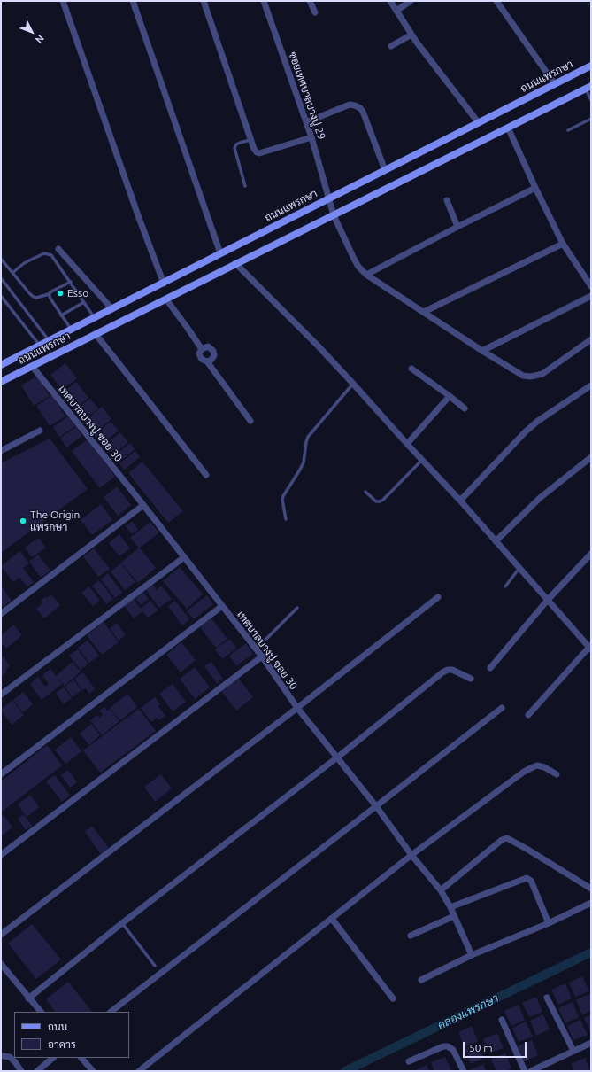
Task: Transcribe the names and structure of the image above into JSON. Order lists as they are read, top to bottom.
{
  "streets": {
    "main road": ["ถนนแพรกษา"],
    "street": ["ซอยเทศบาลบางปู 29", "เทศบาลบางปู ซอย 30"]
  },
  "crossings": [
    ["ถนนแพรกษา", "ซอยเทศบาลบางปู 29"],
    ["ถนนแพรกษา", "เทศบาลบางปู ซอย 30"]
  ],
  "water": ["คลองแพรกษา"],
  "places": ["Esso", "The Origin แพรกษา"],
  "legend": ["ถนน", "อาคาร"],
  "scale_bar": "50 m",
  "north": "bottom right"
}
